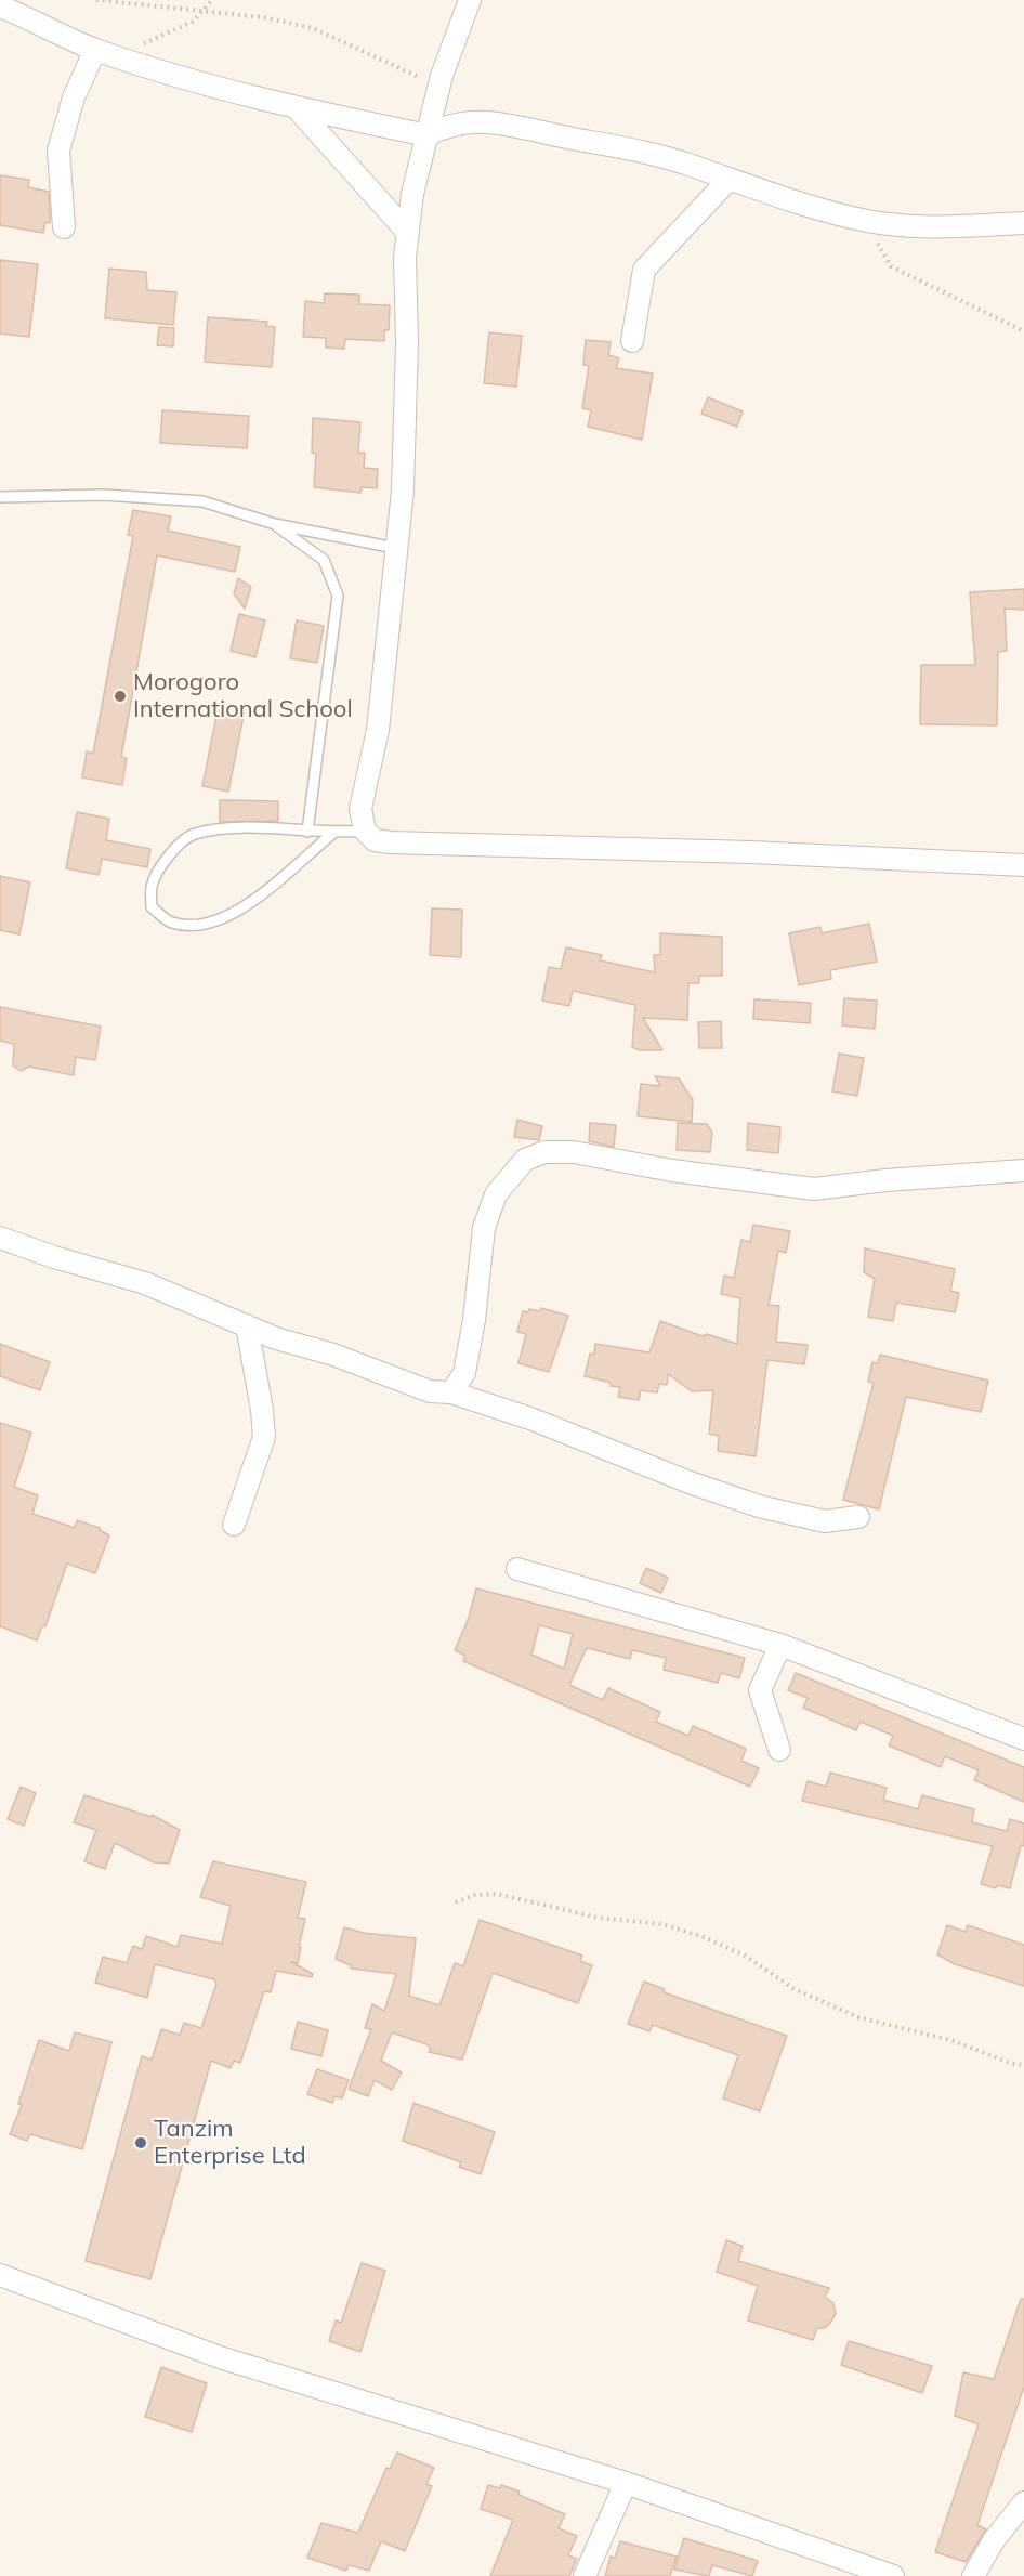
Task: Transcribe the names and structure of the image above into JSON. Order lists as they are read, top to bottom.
{
  "places": ["Morogoro International School", "Tanzim Enterprise Ltd"]
}
